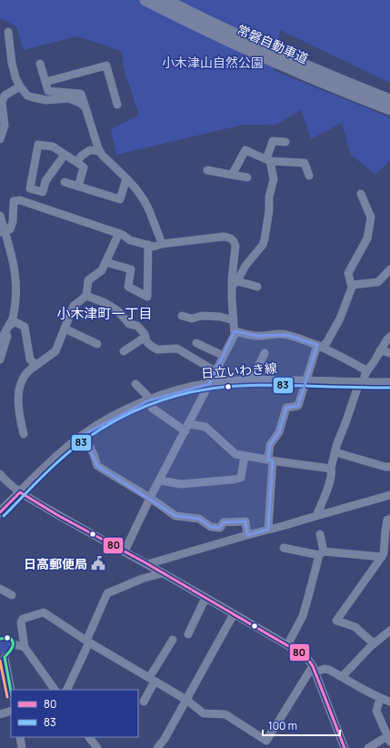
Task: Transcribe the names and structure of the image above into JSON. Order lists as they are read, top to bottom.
{
  "streets": {
    "highway": ["常磐自動車道"],
    "main road": ["日立いわき線"]
  },
  "districts": ["小木津町一丁目"],
  "parks": ["小木津山自然公園"],
  "places": {
    "public building": ["日高郵便局"]
  },
  "lines": ["transit line 83", "transit line 80"],
  "legend": ["80", "83"],
  "scale_bar": "100 m"
}
